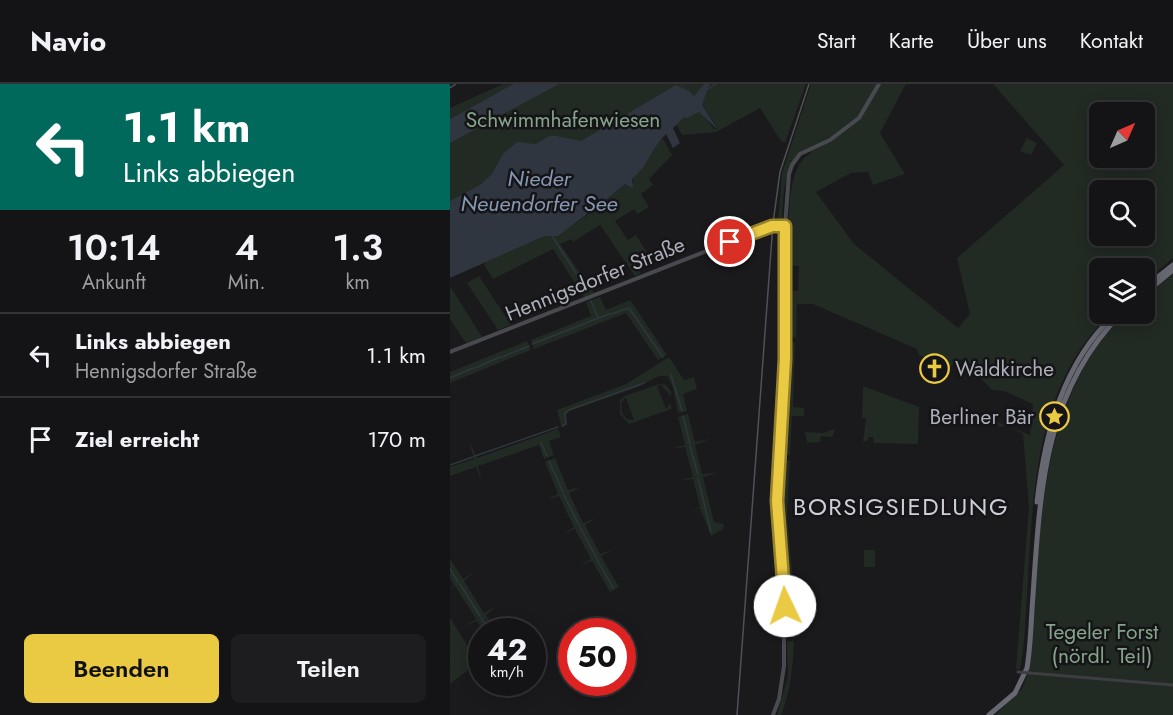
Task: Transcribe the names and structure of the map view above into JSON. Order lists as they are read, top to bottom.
{
  "streets": {
    "main road": ["Hennigsdorfer Straße"]
  },
  "districts": ["BORSIGSIEDLUNG"],
  "water": ["Nieder Neuendorfer See"],
  "parks": ["Schwimmhafenwiesen", "Tegeler Forst (nördl. Teil)"],
  "places": {
    "church": ["Waldkirche"],
    "place": ["Berliner Bär"]
  },
  "north": "top right",
  "page": {
    "header": "Navio",
    "nav": [
      "Start",
      "Karte",
      "Über uns",
      "Kontakt"
    ],
    "turn": ["1.1 km", "Links abbiegen"],
    "eta": [
      "10:14",
      "Ankunft",
      "4",
      "Min.",
      "1.3",
      "km"
    ],
    "list": [
      {
        "name": "Links abbiegen",
        "note": "Hennigsdorfer Straße",
        "value": "1.1 km"
      },
      {
        "name": "Ziel erreicht",
        "value": "170 m"
      }
    ],
    "speed": "42 km/h",
    "limit": "50",
    "buttons": ["Beenden", "Teilen"]
  }
}
